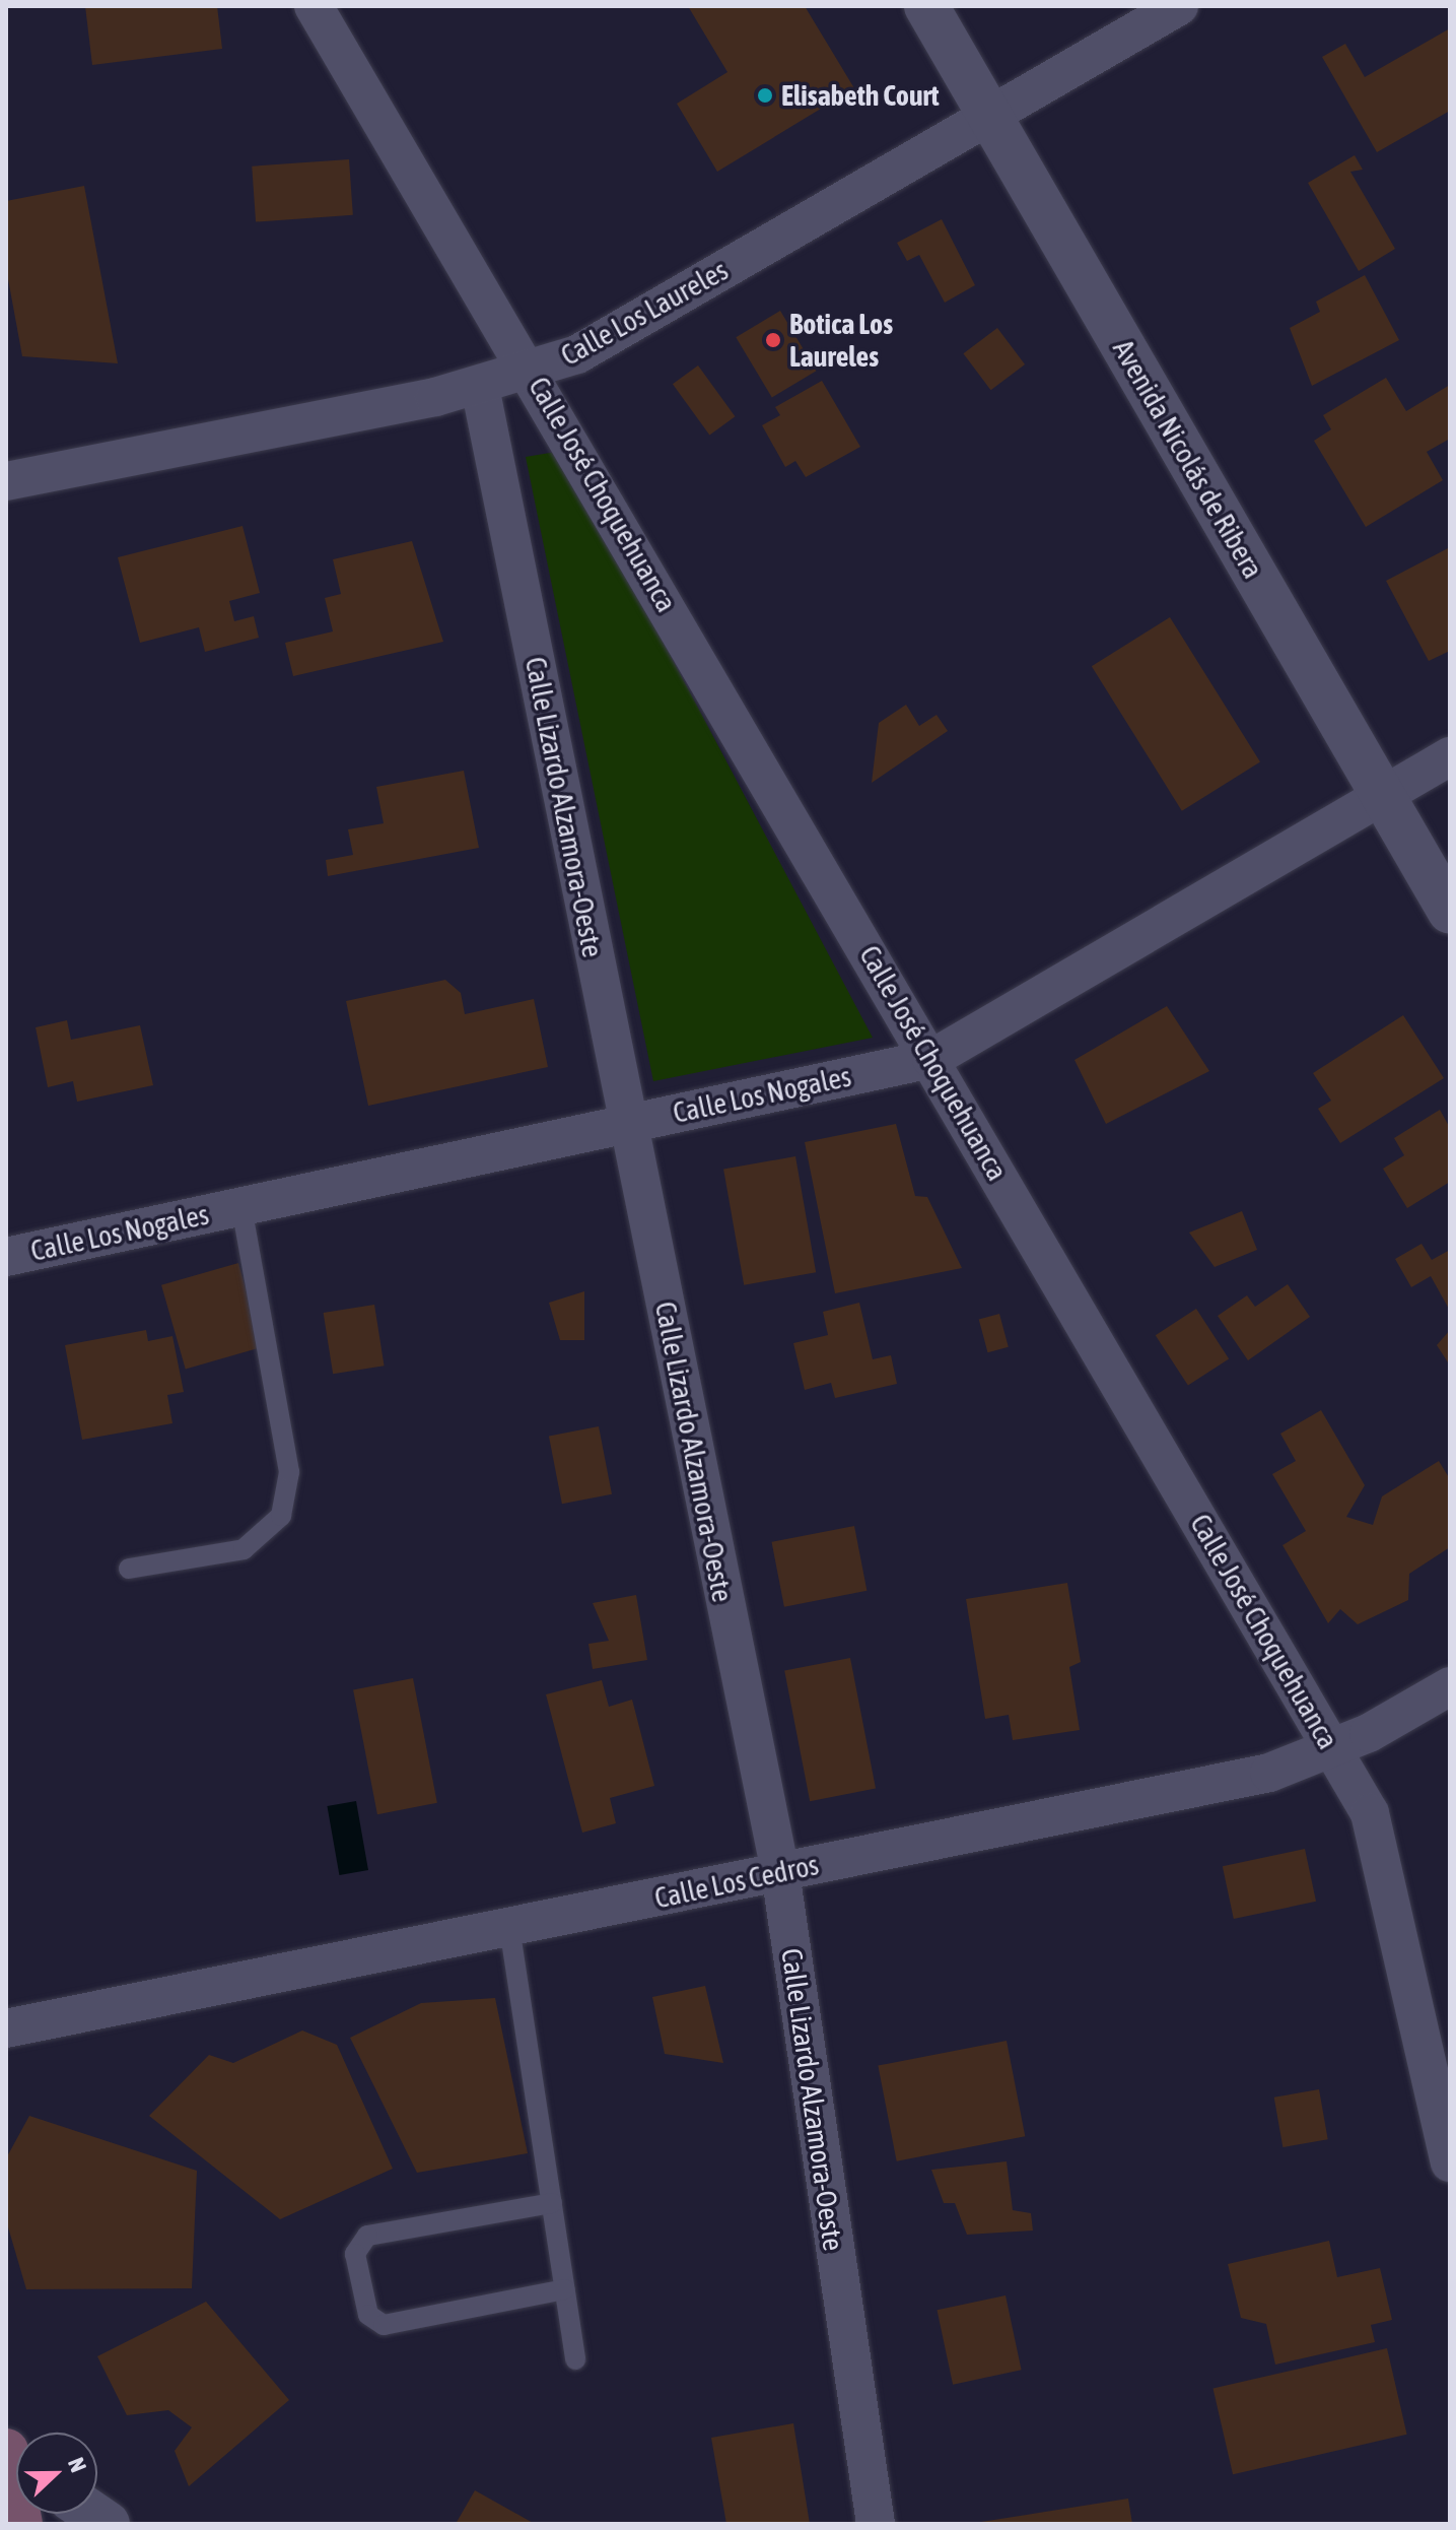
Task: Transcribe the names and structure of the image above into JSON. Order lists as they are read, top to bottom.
{
  "streets": {
    "street": [
      "Calle Los Laureles",
      "Avenida Nicolás de Ribera",
      "Calle José Choquehuanca",
      "Calle Lizardo Alzamora-Oeste",
      "Calle Los Nogales",
      "Calle Los Cedros"
    ]
  },
  "crossings": [
    ["Calle Los Laureles", "Avenida Nicolás de Ribera"],
    ["Calle Los Laureles", "Calle José Choquehuanca"],
    ["Calle Los Laureles", "Calle Lizardo Alzamora-Oeste"],
    ["Avenida Nicolás de Ribera", "Calle Los Nogales"],
    ["Calle José Choquehuanca", "Calle Los Nogales"],
    ["Calle José Choquehuanca", "Calle Los Cedros"],
    ["Calle Lizardo Alzamora-Oeste", "Calle Los Nogales"],
    ["Calle Lizardo Alzamora-Oeste", "Calle Los Cedros"]
  ],
  "places": ["Elisabeth Court", "Botica Los Laureles"],
  "north": "right"
}
